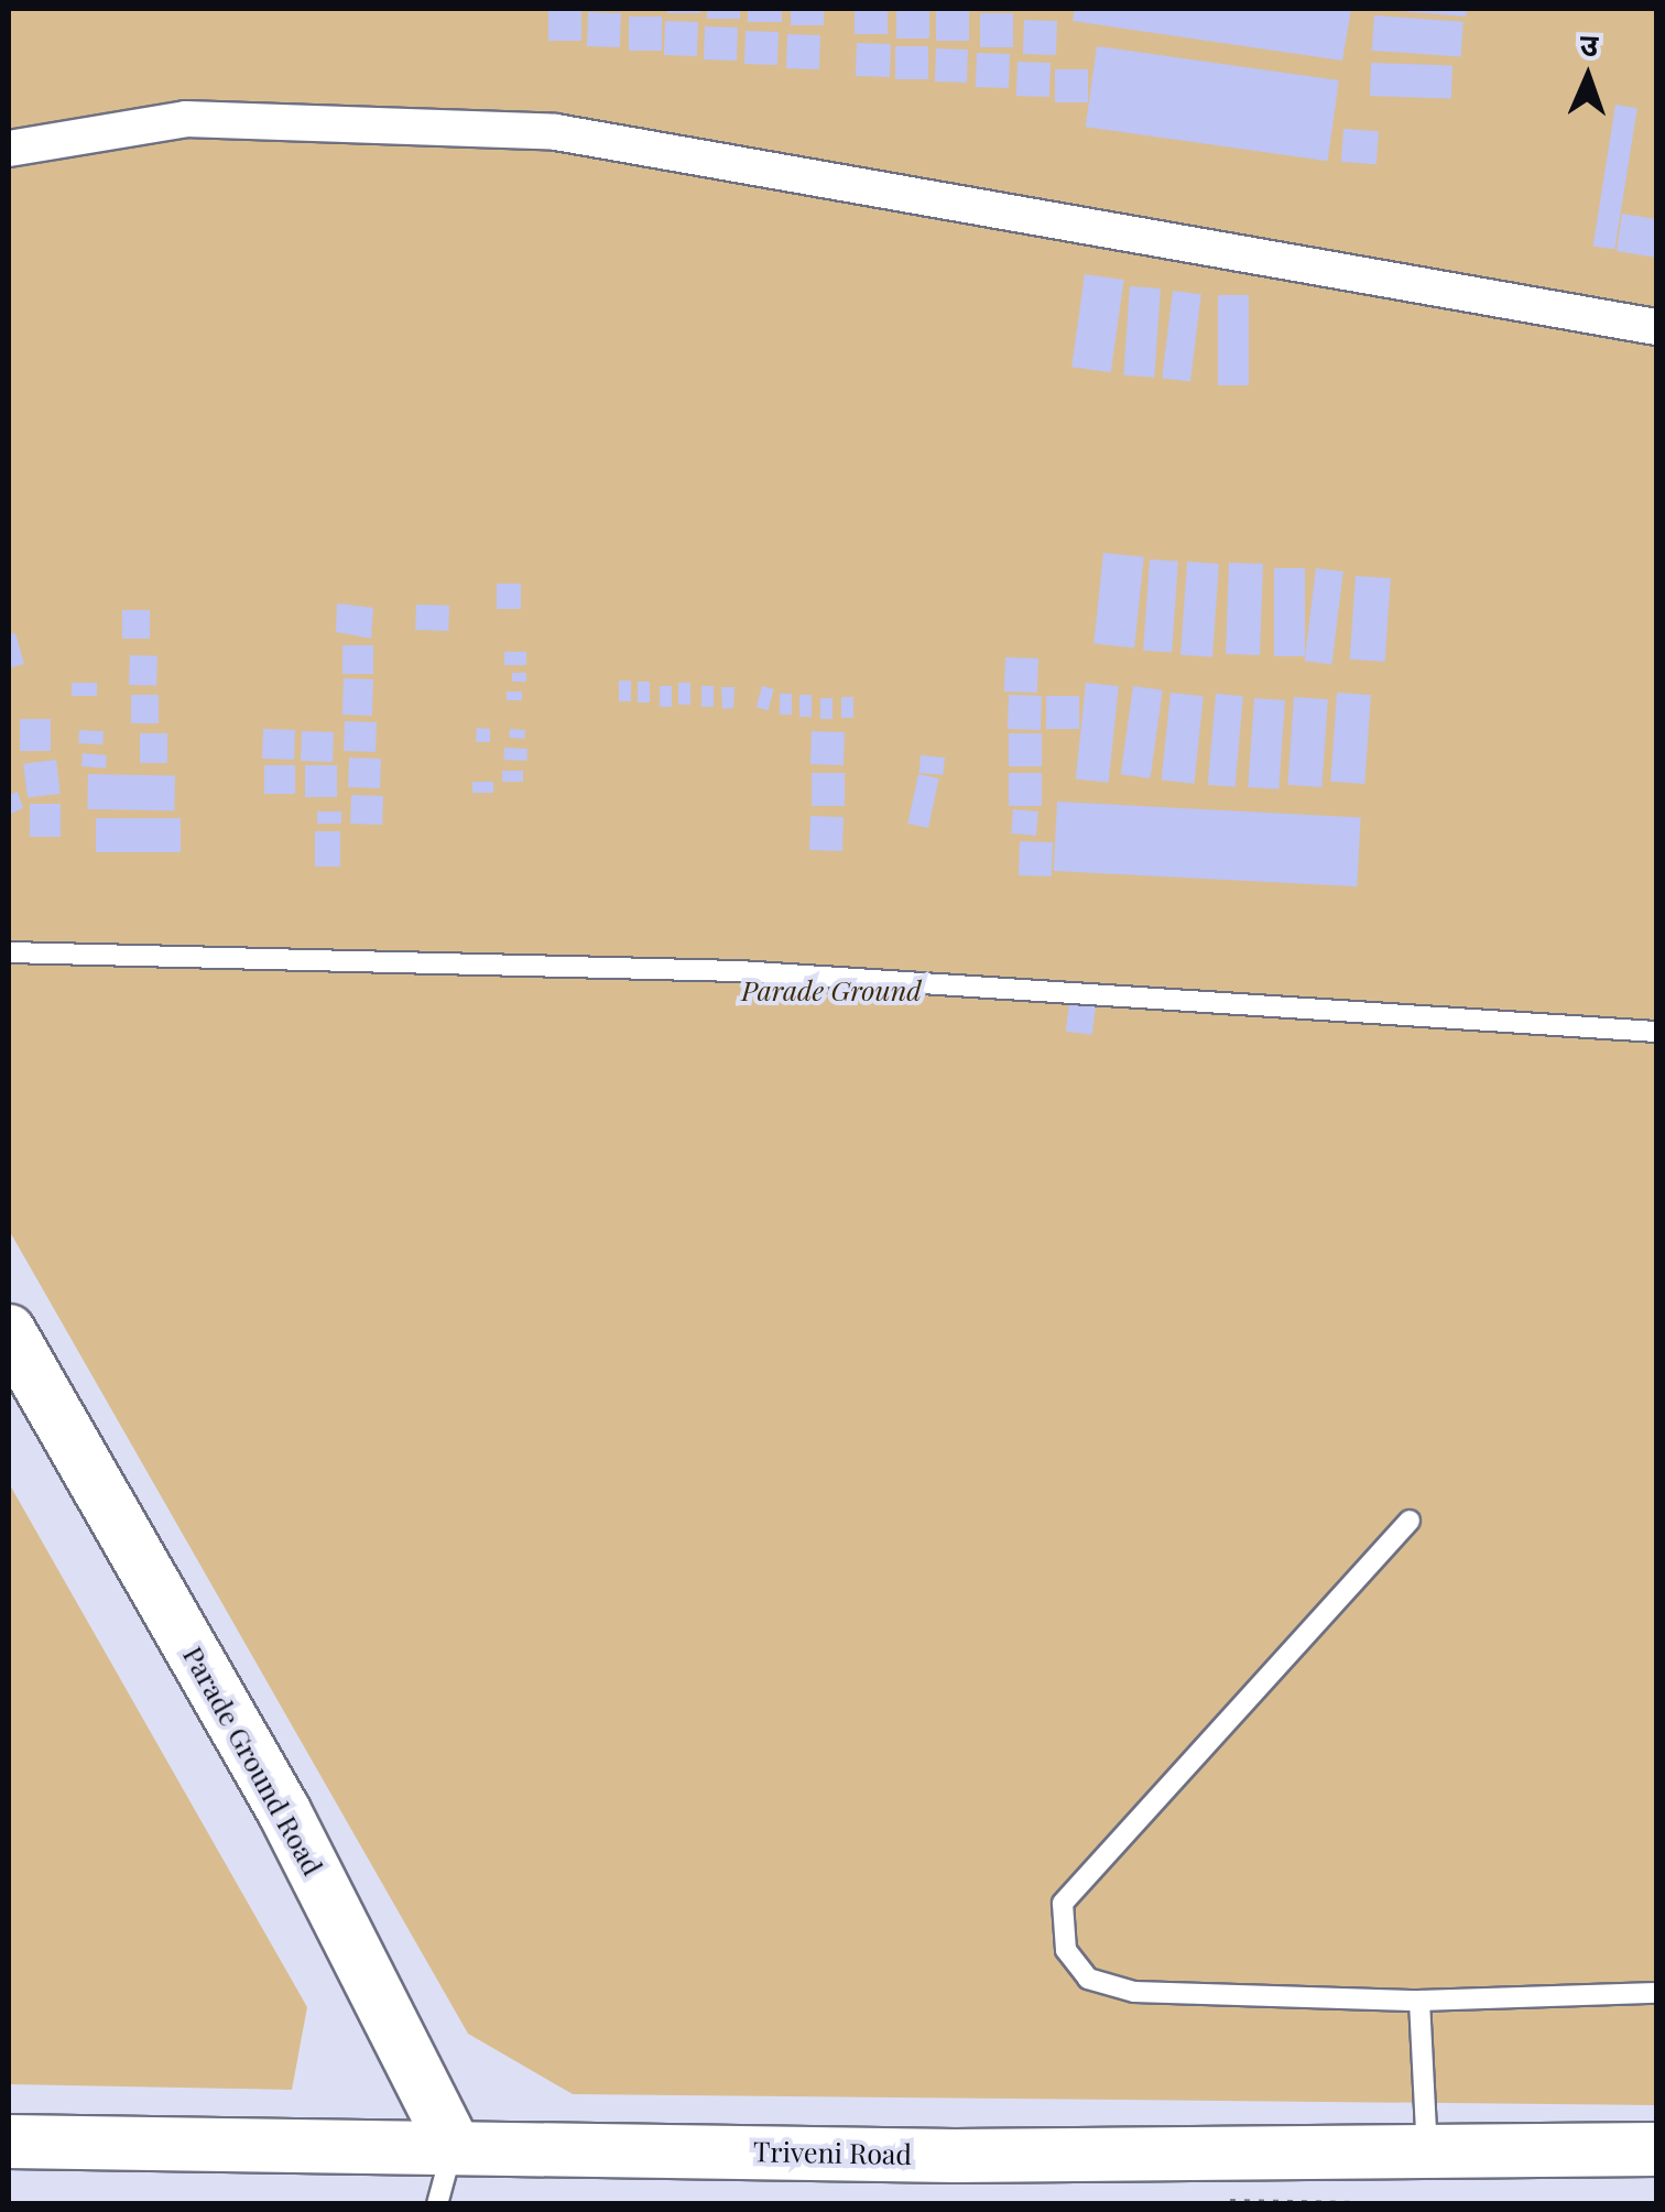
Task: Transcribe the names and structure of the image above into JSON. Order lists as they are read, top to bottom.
{
  "streets": {
    "main road": ["Parade Ground Road", "Triveni Road"]
  },
  "crossings": [
    ["Parade Ground Road", "Triveni Road"]
  ],
  "parks": ["Parade Ground"],
  "north": "top"
}
